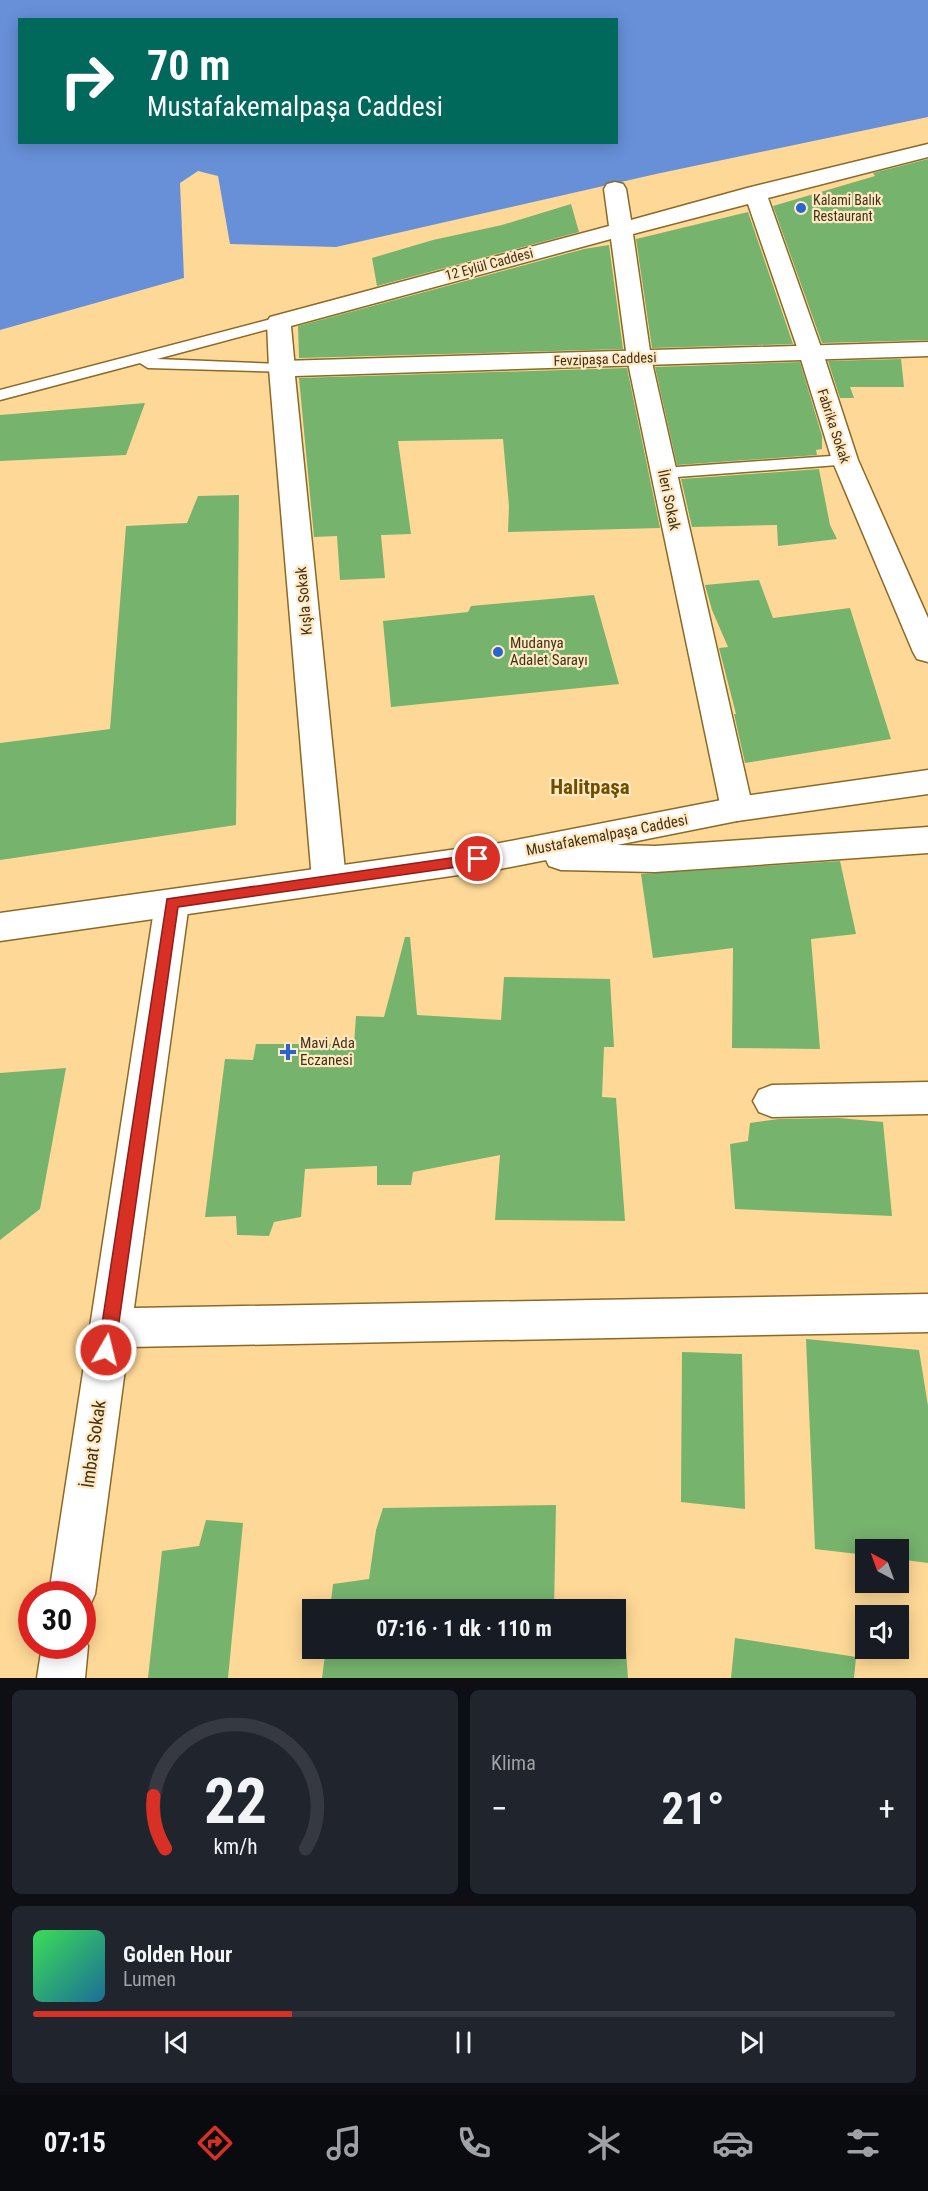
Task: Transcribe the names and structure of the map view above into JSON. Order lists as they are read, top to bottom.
{
  "streets": {
    "street": [
      "12 Eylül Caddesi",
      "Fevzipaşa Caddesi",
      "Fabrika Sokak",
      "İleri Sokak",
      "Kışla Sokak",
      "Mustafakemalpaşa Caddesi",
      "İmbat Sokak"
    ]
  },
  "crossings": [
    ["12 Eylül Caddesi", "Fabrika Sokak"],
    ["12 Eylül Caddesi", "İleri Sokak"],
    ["12 Eylül Caddesi", "Kışla Sokak"],
    ["Fevzipaşa Caddesi", "Fabrika Sokak"],
    ["Fevzipaşa Caddesi", "İleri Sokak"],
    ["Fevzipaşa Caddesi", "Kışla Sokak"],
    ["İleri Sokak", "Mustafakemalpaşa Caddesi"],
    ["Kışla Sokak", "Mustafakemalpaşa Caddesi"],
    ["Mustafakemalpaşa Caddesi", "İmbat Sokak"]
  ],
  "districts": ["Halitpaşa"],
  "places": {
    "other": ["Kalami Balık Restaurant", "Mudanya Adalet Sarayı"],
    "health": ["Mavi Ada Eczanesi"]
  },
  "north": "top left",
  "page": {
    "turn": ["70 m", "Mustafakemalpaşa Caddesi"],
    "limit": "30",
    "trip": "07:16 · 1 dk · 110 m",
    "tile": "Klima",
    "heat": ["−", "21°", "+"],
    "song": ["Golden Hour", "Lumen"],
    "tabs": "07:15",
    "gauge": ["22", "km/h"]
  }
}
